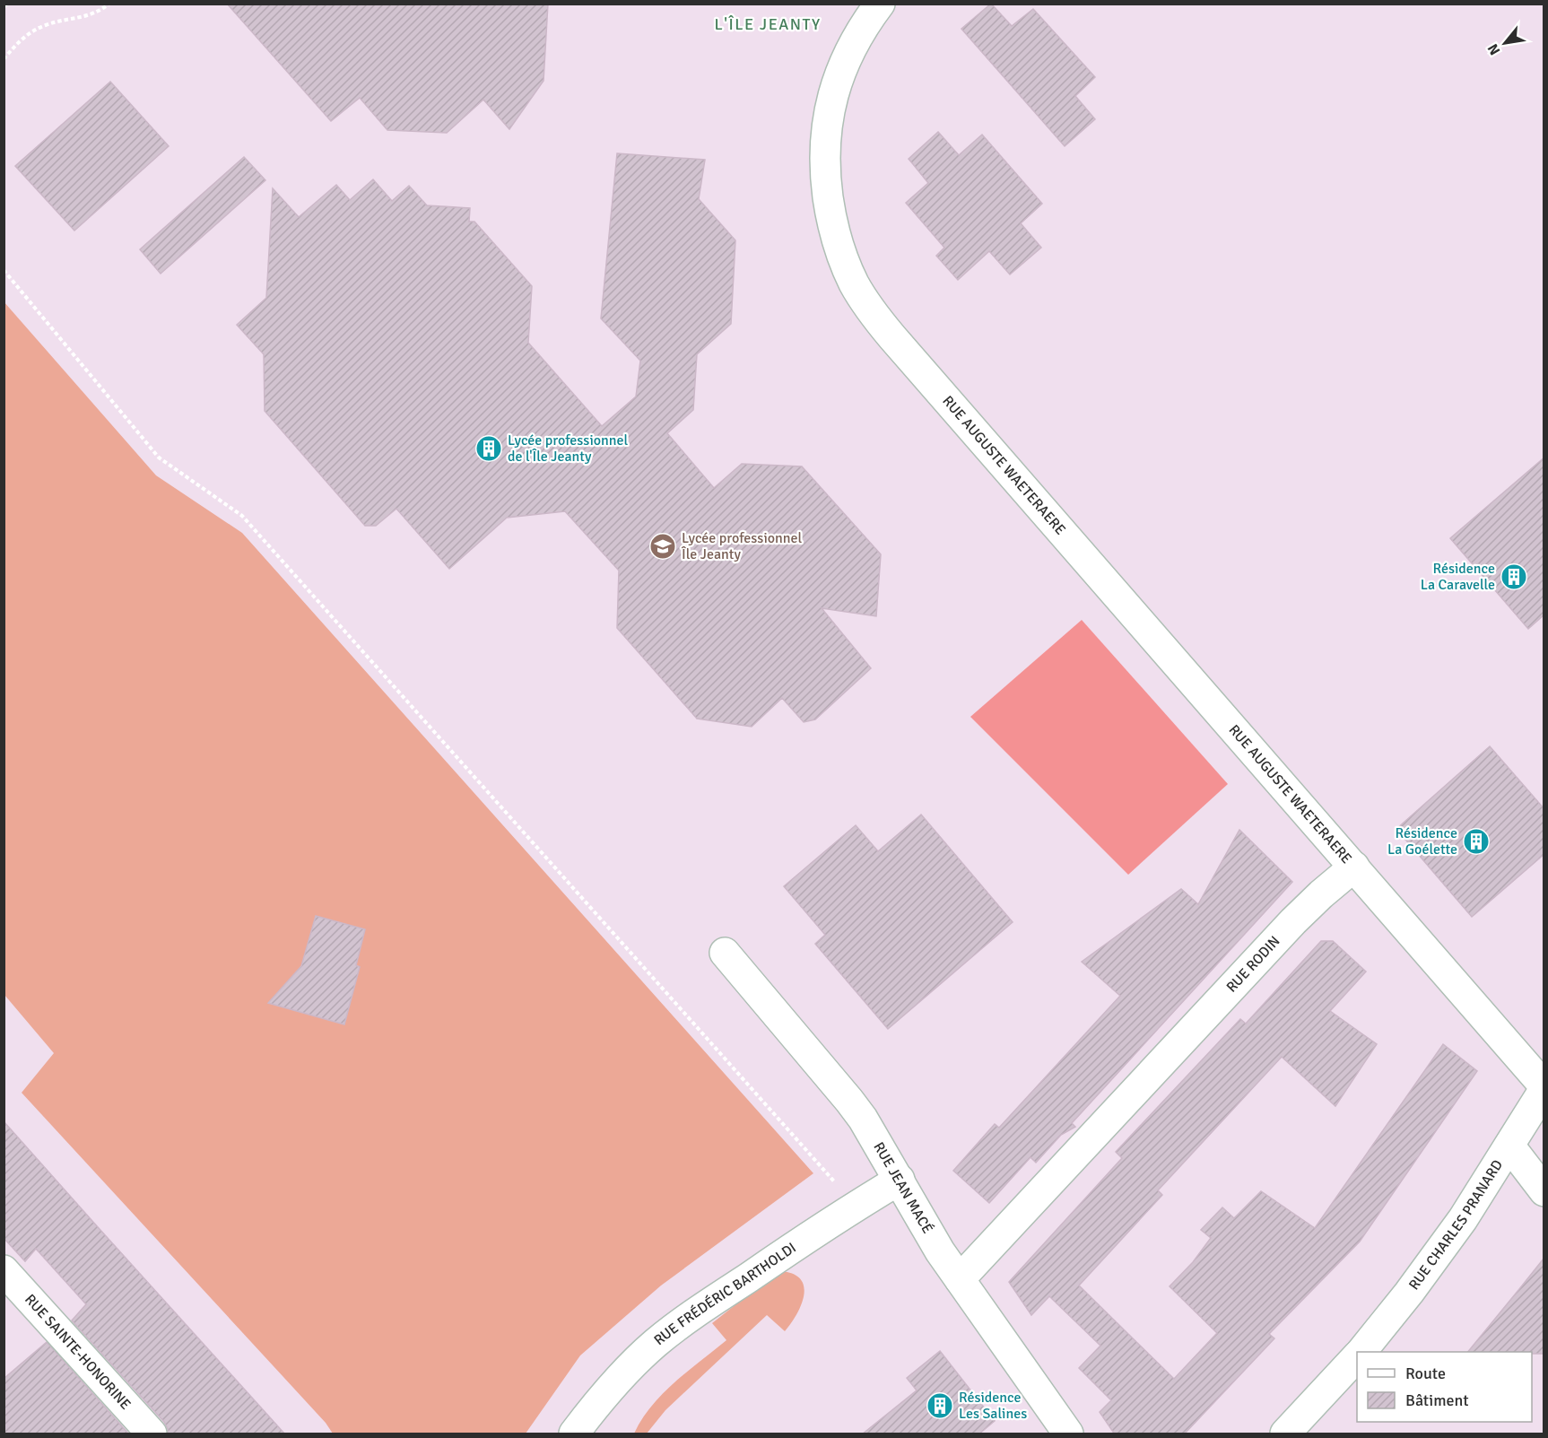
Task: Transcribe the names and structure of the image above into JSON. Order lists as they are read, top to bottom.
{
  "streets": {
    "street": [
      "RUE AUGUSTE WAETERAERE",
      "RUE RODIN",
      "RUE JEAN MACÉ",
      "RUE CHARLES PRANARD",
      "RUE FRÉDÉRIC BARTHOLDI",
      "RUE SAINTE-HONORINE"
    ]
  },
  "crossings": [
    ["RUE AUGUSTE WAETERAERE", "RUE RODIN"],
    ["RUE RODIN", "RUE JEAN MACÉ"],
    ["RUE JEAN MACÉ", "RUE FRÉDÉRIC BARTHOLDI"]
  ],
  "districts": ["L'ÎLE JEANTY"],
  "places": {
    "building": [
      "Lycée professionnel de l'Île Jeanty",
      "Résidence La Caravelle",
      "Résidence La Goélette",
      "Résidence Les Salines"
    ],
    "school or university": ["Lycée professionnel Île Jeanty"]
  },
  "legend": ["Route", "Bâtiment"],
  "north": "bottom left"
}
